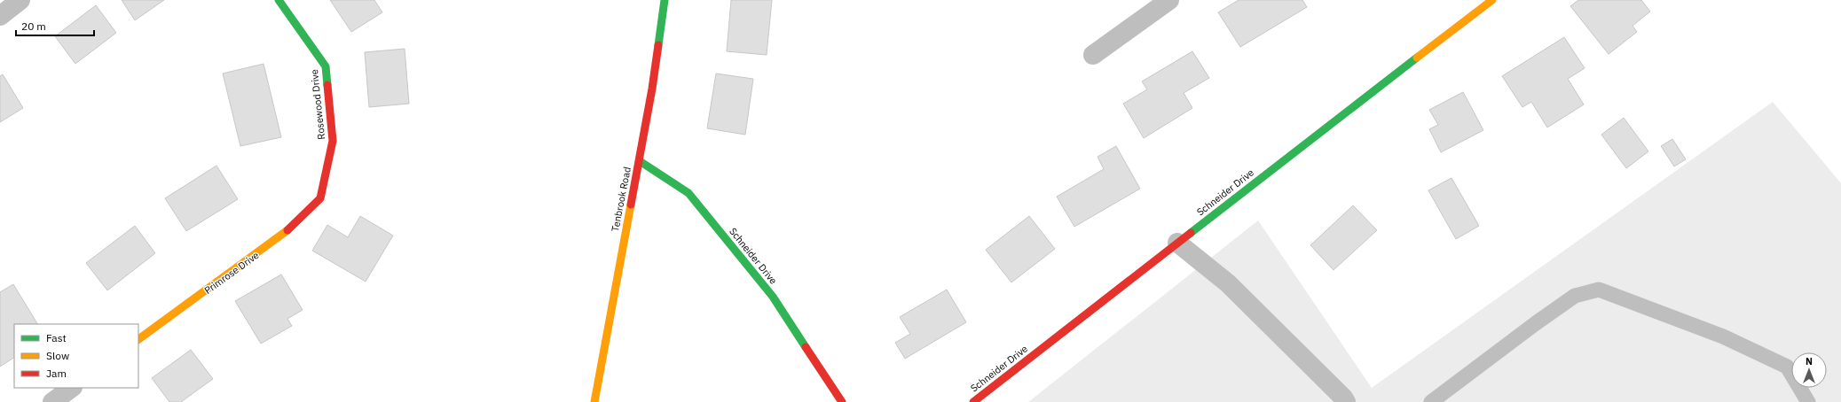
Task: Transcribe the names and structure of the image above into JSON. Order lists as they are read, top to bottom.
{
  "streets": {
    "street": [
      "Rosewood Drive",
      "Schneider Drive",
      "Tenbrook Road",
      "Primrose Drive"
    ]
  },
  "crossings": [
    ["Rosewood Drive", "Primrose Drive"],
    ["Schneider Drive", "Tenbrook Road"]
  ],
  "legend": ["Fast", "Slow", "Jam"],
  "scale_bar": "20 m",
  "north": "top"
}
